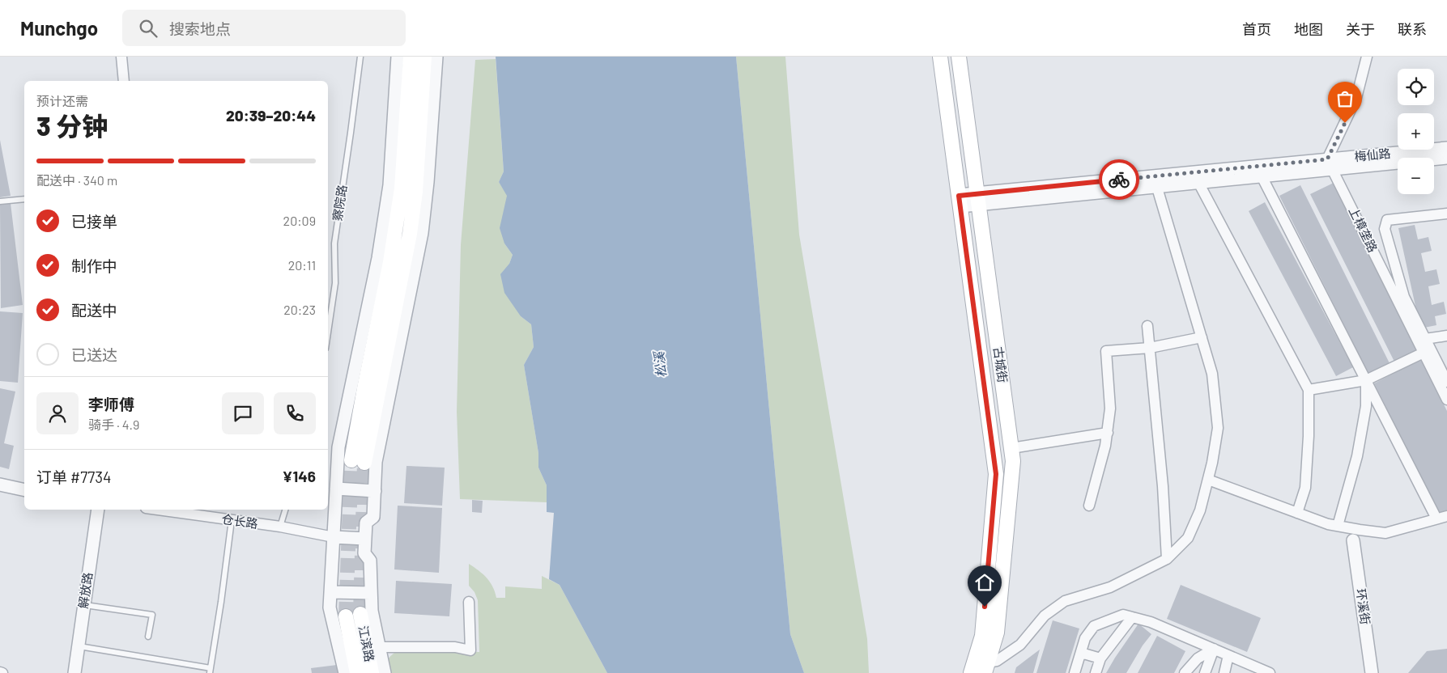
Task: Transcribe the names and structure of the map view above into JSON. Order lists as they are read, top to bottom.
{
  "streets": {
    "main road": ["古城街", "江滨路"],
    "street": [
      "梅仙路",
      "上樟垄路",
      "仓长路",
      "解放路",
      "环溪街"
    ],
    "lane": ["察院路"]
  },
  "crossings": [
    ["梅仙路", "上樟垄路"],
    ["梅仙路", "古城街"]
  ],
  "water": ["松溪"],
  "page": {
    "header": "Munchgo",
    "search": "搜索地点",
    "nav": [
      "首页",
      "地图",
      "关于",
      "联系"
    ],
    "map_buttons": ["+", "−"],
    "heading": ["3 分钟", "预计还需", "20:39–20:44"],
    "panel": [
      "李师傅",
      "骑手 · 4.9",
      "订单 #7734",
      "¥146"
    ],
    "bar": "配送中 · 340 m",
    "list": [
      ["已接单", "20:09"],
      ["制作中", "20:11"],
      ["配送中", "20:23"],
      "已送达"
    ]
  }
}
